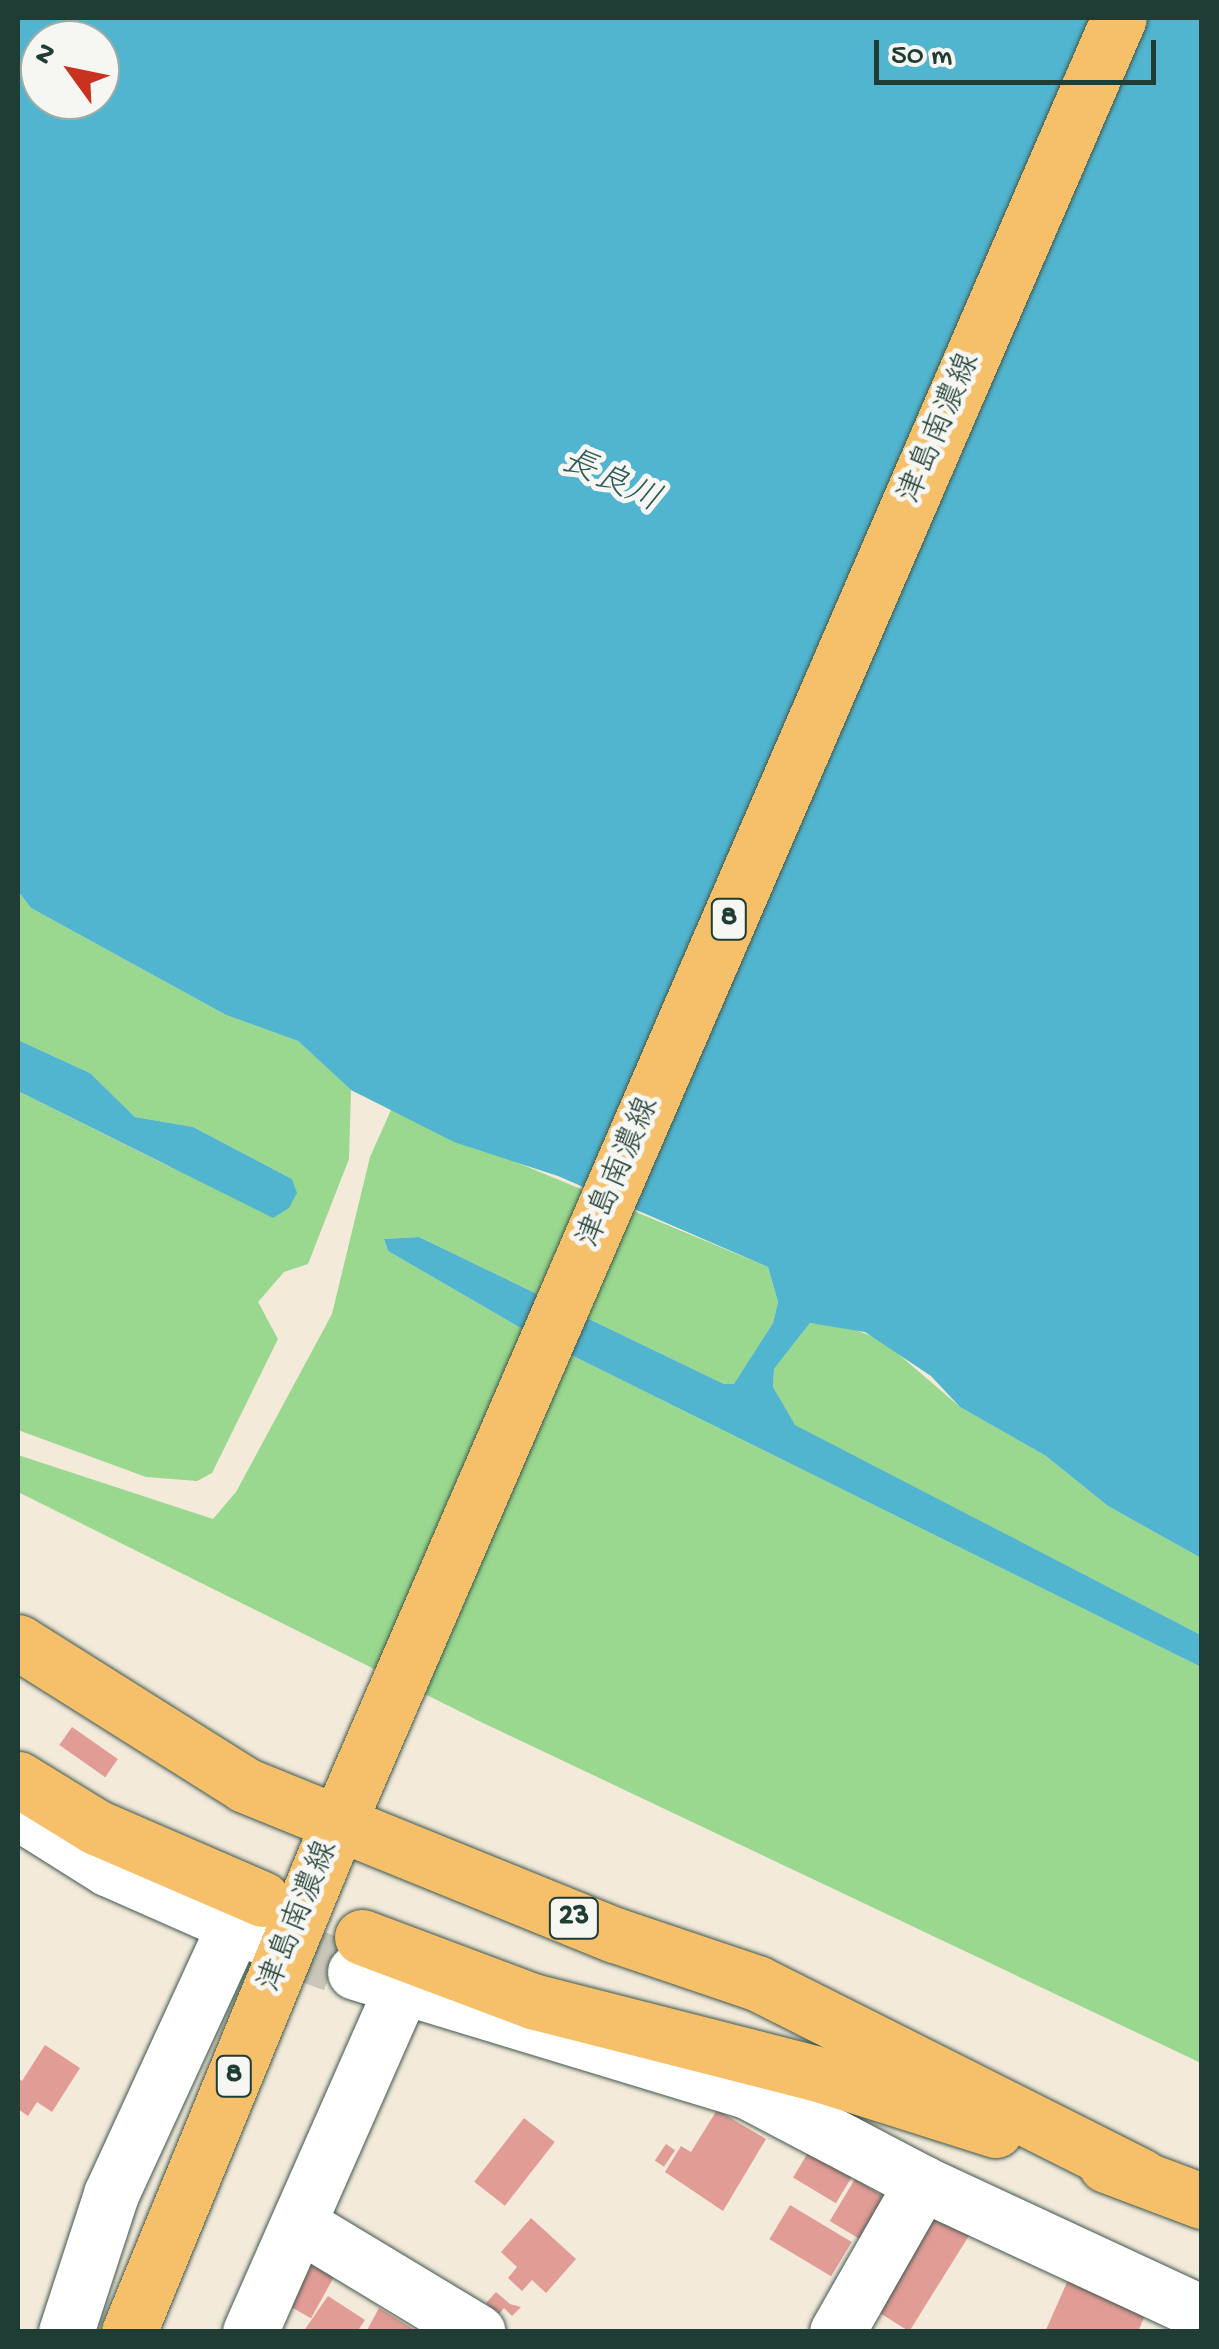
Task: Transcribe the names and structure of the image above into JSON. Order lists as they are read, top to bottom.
{
  "streets": {
    "main road": ["津島南濃線", "8", "23"]
  },
  "crossings": [
    ["津島南濃線", "23"]
  ],
  "water": ["長良川"],
  "scale_bar": "50 m",
  "north": "top left"
}
